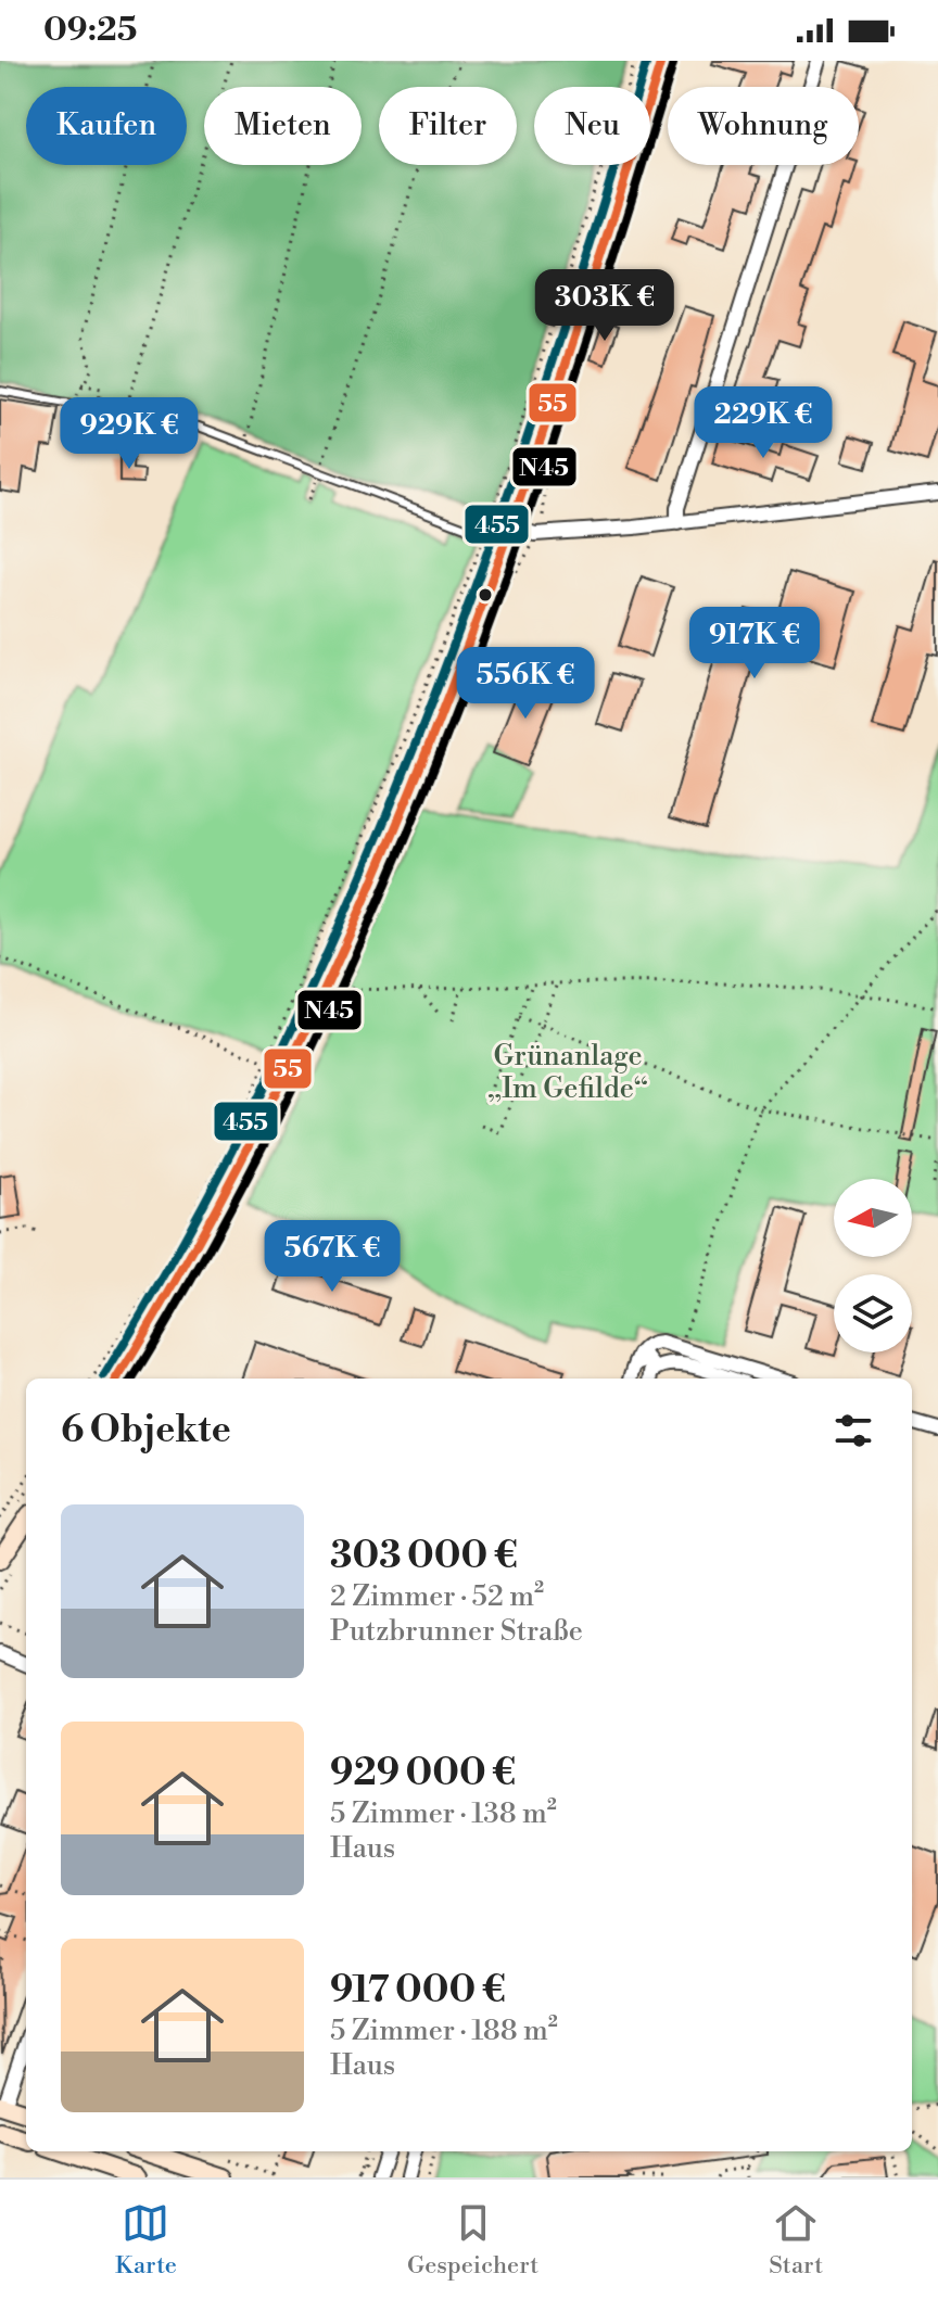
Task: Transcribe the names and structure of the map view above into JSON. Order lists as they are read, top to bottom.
{
  "parks": ["Grünanlage „Im Gefilde“"],
  "lines": ["transit line 55", "transit line 455", "transit line N45"],
  "north": "left",
  "page": {
    "status": "09:25",
    "chip": [
      "Kaufen",
      "Mieten",
      "Filter",
      "Neu",
      "Wohnung"
    ],
    "price": [
      "303K €",
      "229K €",
      "929K €",
      "917K €",
      "556K €",
      "567K €"
    ],
    "heading": "6 Objekte",
    "list": [
      {
        "name": "303 000 €",
        "note": "2 Zimmer · 52 m² · Putzbrunner Straße"
      },
      {
        "name": "929 000 €",
        "note": "5 Zimmer · 138 m² · Haus"
      },
      {
        "name": "917 000 €",
        "note": "5 Zimmer · 188 m² · Haus"
      }
    ],
    "tabs": ["Karte", "Gespeichert", "Start"]
  }
}
